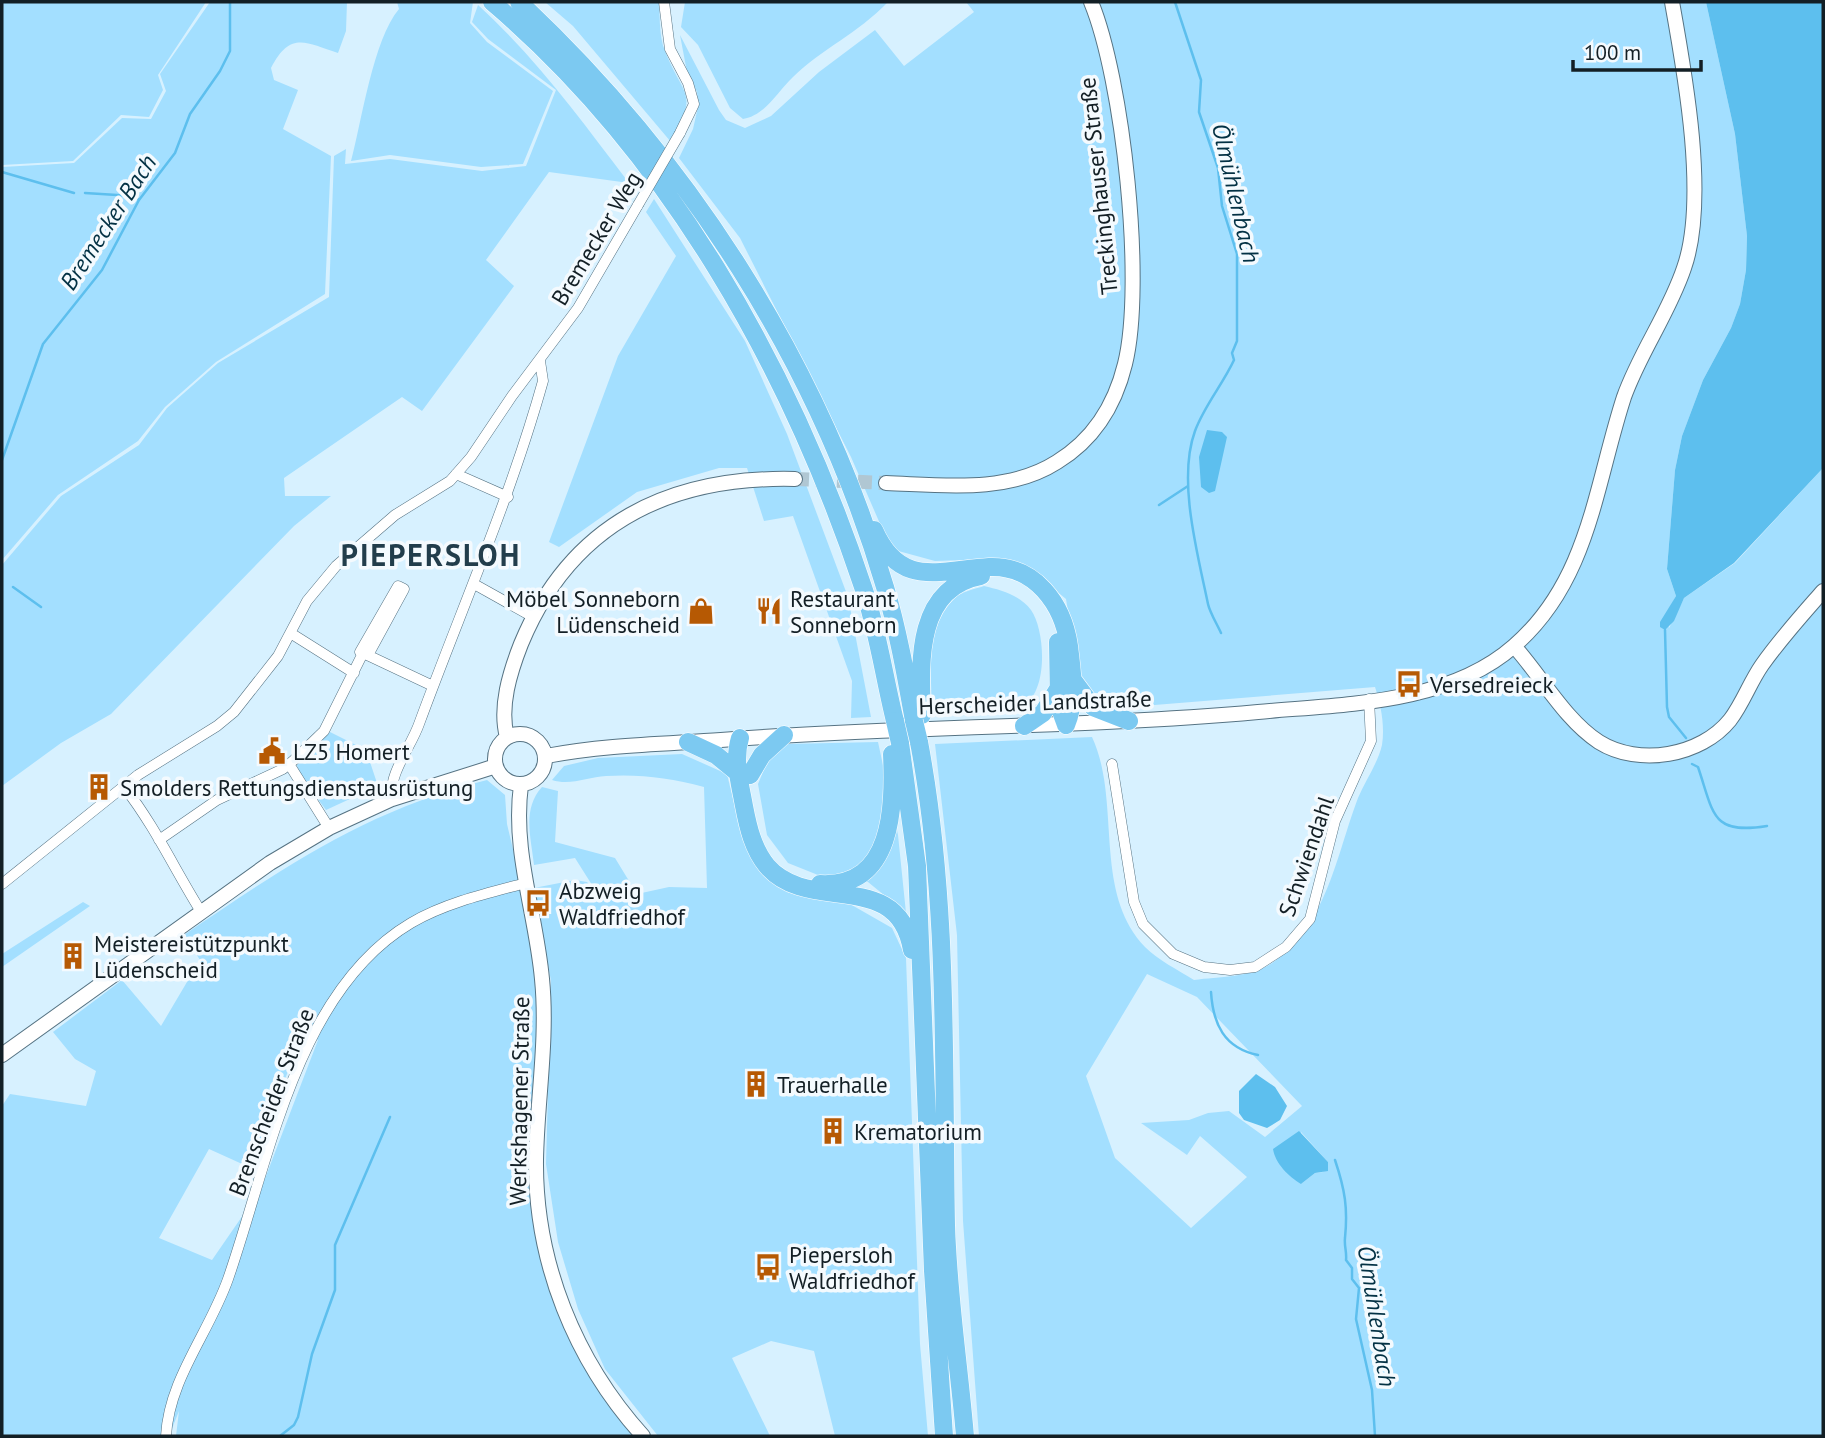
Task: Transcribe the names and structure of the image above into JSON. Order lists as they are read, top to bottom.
{
  "streets": {
    "main road": ["Treckinghauser Straße", "Herscheider Landstraße", "Werkshagener Straße"],
    "street": ["Bremecker Weg", "Schwiendahl", "Brenscheider Straße"]
  },
  "crossings": [
    ["Herscheider Landstraße", "Schwiendahl"],
    ["Herscheider Landstraße", "Werkshagener Straße"],
    ["Werkshagener Straße", "Brenscheider Straße"]
  ],
  "districts": ["PIEPERSLOH"],
  "water": ["Ölmühlenbach", "Bremecker Bach"],
  "places": {
    "shop": ["Möbel Sonneborn Lüdenscheid"],
    "restaurant": ["Restaurant Sonneborn"],
    "bus stop": ["Versedreieck", "Abzweig Waldfriedhof", "Piepersloh Waldfriedhof"],
    "public building": ["LZ5 Homert"],
    "building": [
      "Smolders Rettungsdienstausrüstung",
      "Meistereistützpunkt Lüdenscheid",
      "Trauerhalle",
      "Krematorium"
    ]
  },
  "scale_bar": "100 m"
}
